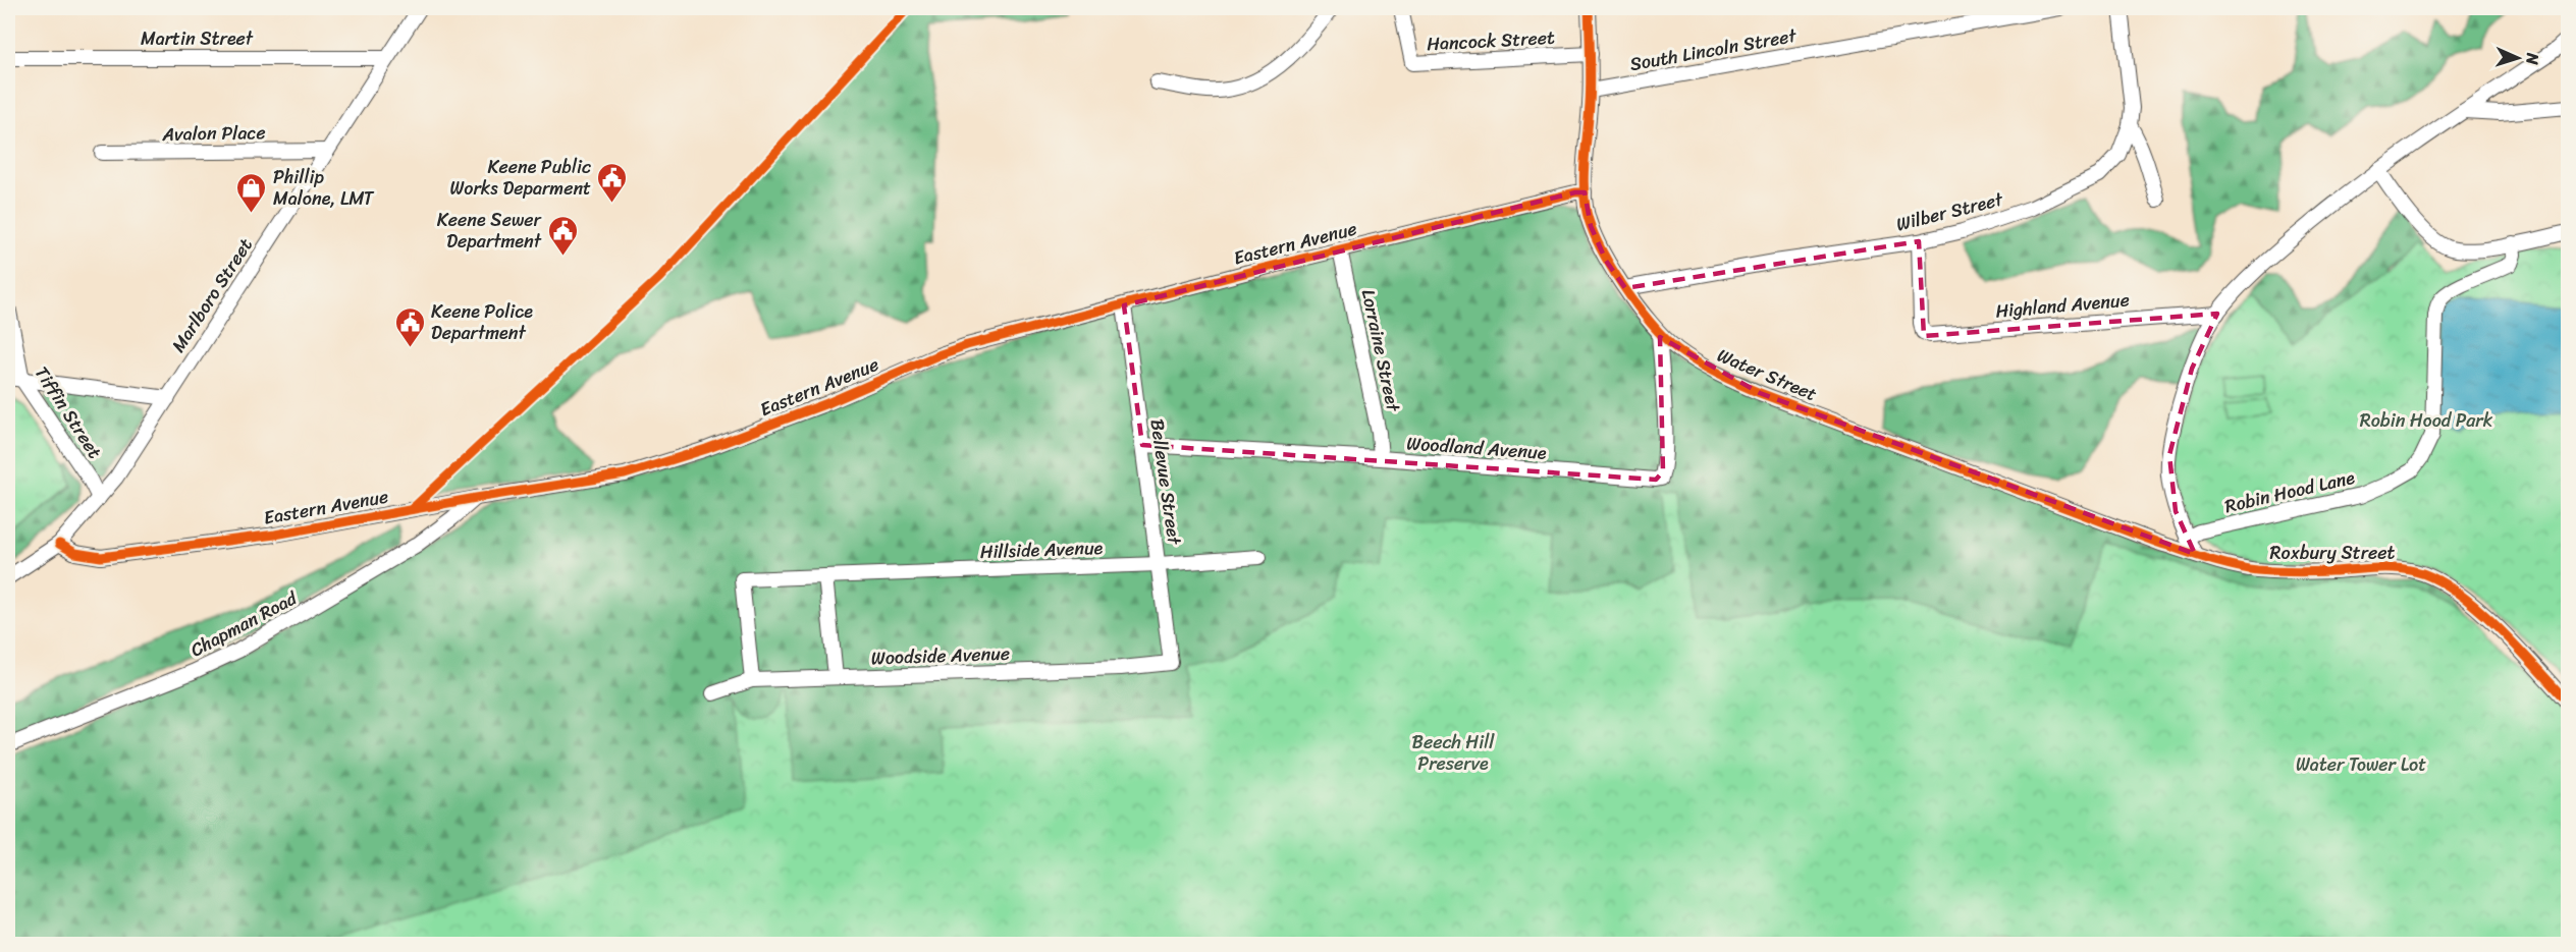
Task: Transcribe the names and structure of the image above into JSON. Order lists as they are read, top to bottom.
{
  "streets": {
    "street": [
      "Martin Street",
      "Hancock Street",
      "South Lincoln Street",
      "Avalon Place",
      "Wilber Street",
      "Eastern Avenue",
      "Marlboro Street",
      "Highland Avenue",
      "Lorraine Street",
      "Water Street",
      "Tiffin Street",
      "Woodland Avenue",
      "Bellevue Street",
      "Robin Hood Lane",
      "Hillside Avenue",
      "Roxbury Street",
      "Chapman Road",
      "Woodside Avenue"
    ]
  },
  "crossings": [
    ["Martin Street", "Marlboro Street"],
    ["Hancock Street", "Water Street"],
    ["South Lincoln Street", "Water Street"],
    ["Avalon Place", "Marlboro Street"],
    ["Wilber Street", "Highland Avenue"],
    ["Wilber Street", "Water Street"],
    ["Eastern Avenue", "Marlboro Street"],
    ["Eastern Avenue", "Lorraine Street"],
    ["Eastern Avenue", "Water Street"],
    ["Eastern Avenue", "Bellevue Street"],
    ["Eastern Avenue", "Chapman Road"],
    ["Marlboro Street", "Tiffin Street"],
    ["Lorraine Street", "Woodland Avenue"],
    ["Water Street", "Woodland Avenue"],
    ["Water Street", "Roxbury Street"],
    ["Woodland Avenue", "Bellevue Street"],
    ["Bellevue Street", "Hillside Avenue"],
    ["Bellevue Street", "Woodside Avenue"],
    ["Hillside Avenue", "Woodside Avenue"]
  ],
  "parks": ["Robin Hood Park", "Beech Hill Preserve", "Water Tower Lot"],
  "places": {
    "public building": ["Keene Public Works Deparment", "Keene Sewer Department", "Keene Police Department"],
    "shop": ["Phillip Malone, LMT"]
  },
  "north": "right"
}
